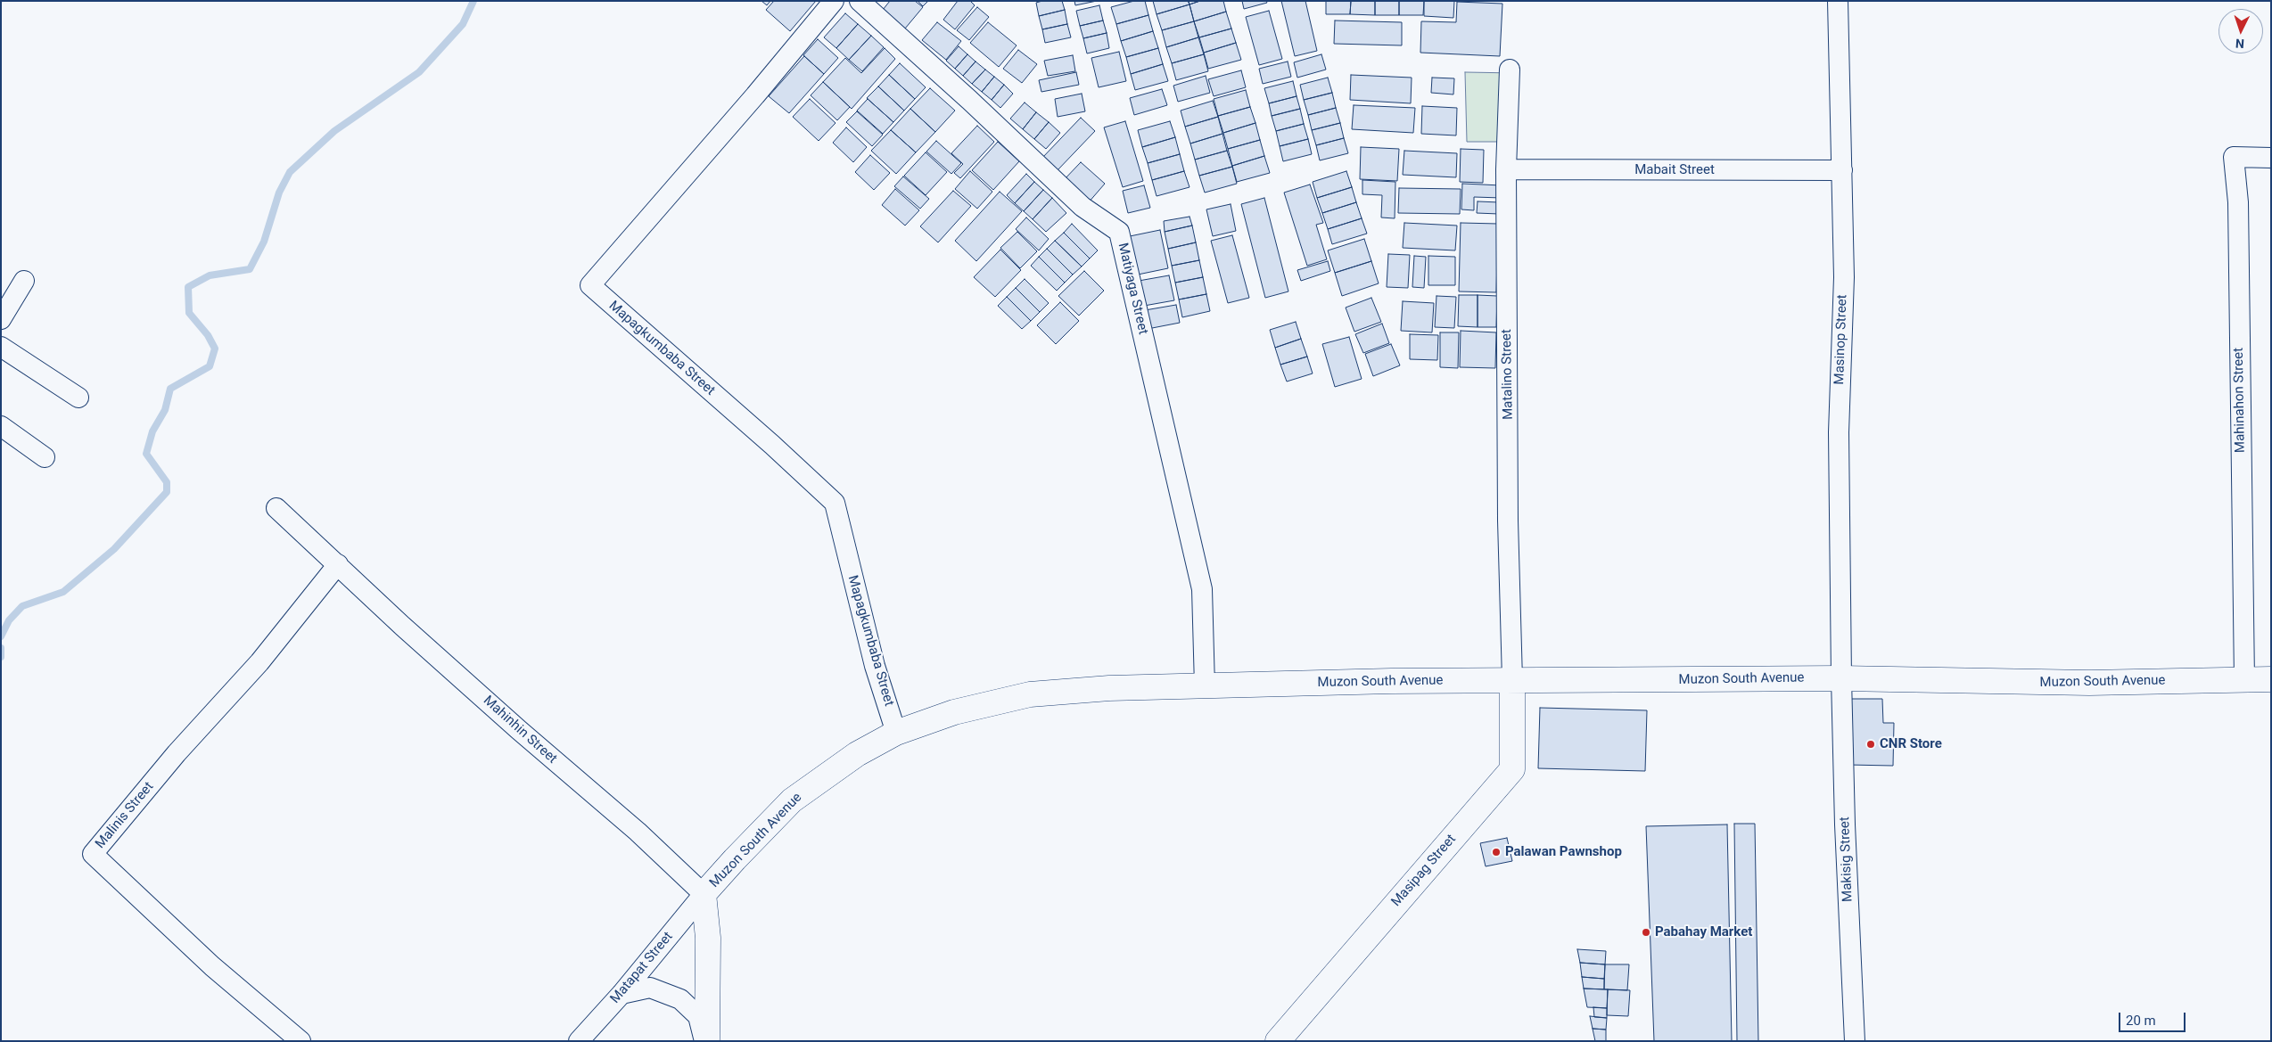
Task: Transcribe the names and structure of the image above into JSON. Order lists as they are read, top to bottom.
{
  "streets": {
    "street": [
      "Mabait Street",
      "Matiyaga Street",
      "Masinop Street",
      "Mapagkumbaba Street",
      "Matalino Street",
      "Mahinahon Street",
      "Muzon South Avenue",
      "Mahinhin Street",
      "Malinis Street",
      "Makisig Street",
      "Masipag Street",
      "Matapat Street"
    ]
  },
  "crossings": [
    ["Mabait Street", "Masinop Street"],
    ["Mabait Street", "Matalino Street"],
    ["Matiyaga Street", "Muzon South Avenue"],
    ["Masinop Street", "Muzon South Avenue"],
    ["Masinop Street", "Makisig Street"],
    ["Mapagkumbaba Street", "Muzon South Avenue"],
    ["Matalino Street", "Muzon South Avenue"],
    ["Matalino Street", "Masipag Street"],
    ["Mahinahon Street", "Muzon South Avenue"],
    ["Muzon South Avenue", "Mahinhin Street"],
    ["Muzon South Avenue", "Makisig Street"],
    ["Muzon South Avenue", "Masipag Street"],
    ["Muzon South Avenue", "Matapat Street"],
    ["Mahinhin Street", "Malinis Street"],
    ["Mahinhin Street", "Matapat Street"]
  ],
  "places": ["CNR Store", "Palawan Pawnshop", "Pabahay Market"],
  "scale_bar": "20 m",
  "north": "bottom"
}
